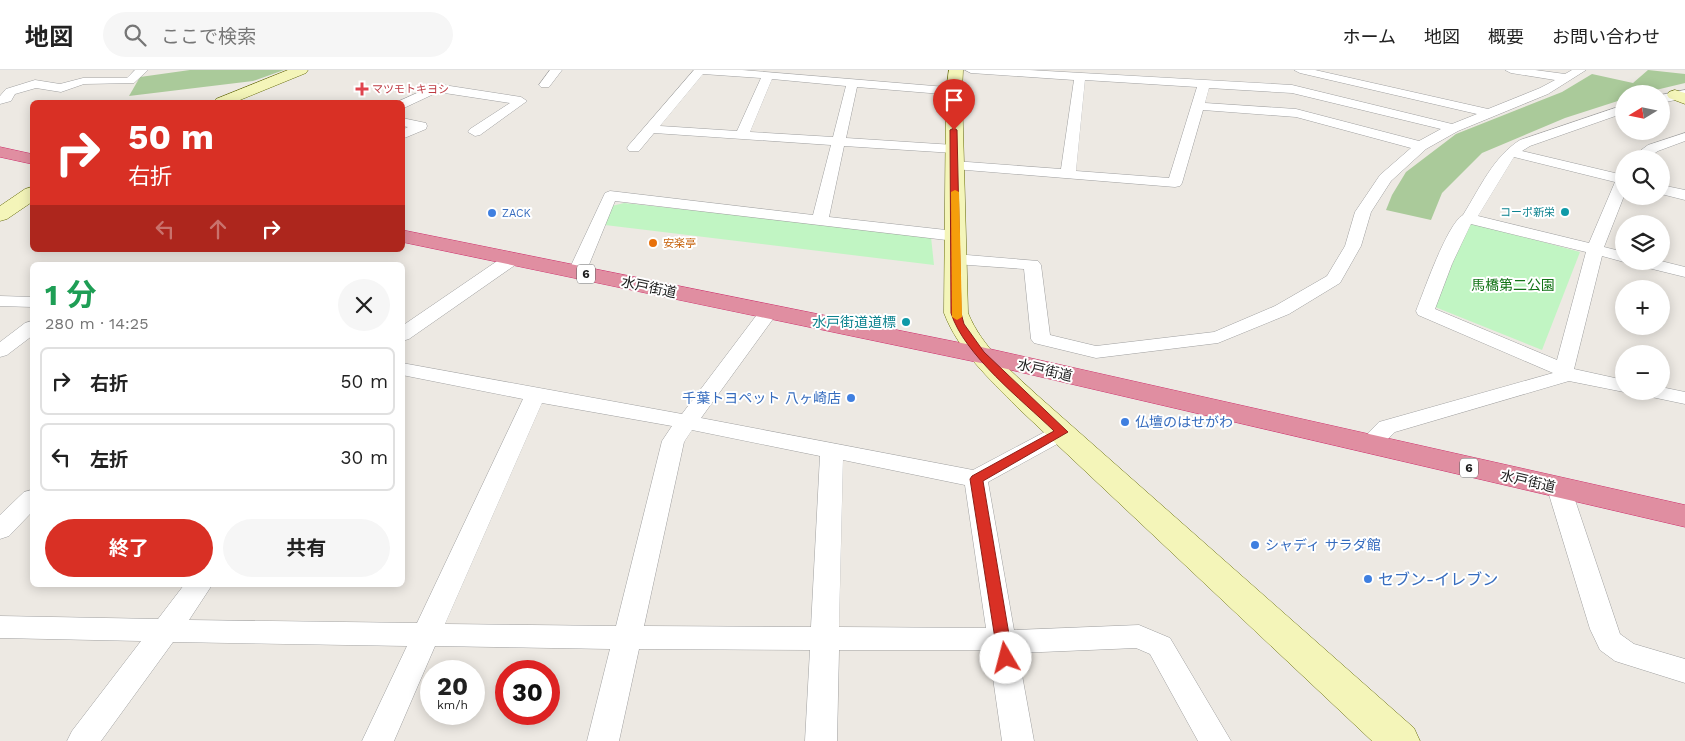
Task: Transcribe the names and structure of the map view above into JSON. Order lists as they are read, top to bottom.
{
  "streets": {
    "highway": ["6", "水戸街道"]
  },
  "parks": ["馬橋第二公園"],
  "places": {
    "health": ["マツモトキヨシ"],
    "other": [
      "コーポ新栄",
      "ZACK",
      "安楽亭",
      "水戸街道道標",
      "千葉トヨペット 八ヶ崎店",
      "仏壇のはせがわ",
      "シャディ サラダ館",
      "セブン-イレブン"
    ]
  },
  "north": "left",
  "page": {
    "header": "地図",
    "search": "ここで検索",
    "nav": [
      "ホーム",
      "地図",
      "概要",
      "お問い合わせ"
    ],
    "map_buttons": ["+", "−"],
    "turn": ["50 m", "右折"],
    "heading": ["1 分", "280 m · 14:25"],
    "list": [
      {
        "name": "右折",
        "value": "50 m"
      },
      {
        "name": "左折",
        "value": "30 m"
      }
    ],
    "buttons": ["終了", "共有"],
    "speed": "20 km/h",
    "limit": "30"
  }
}
